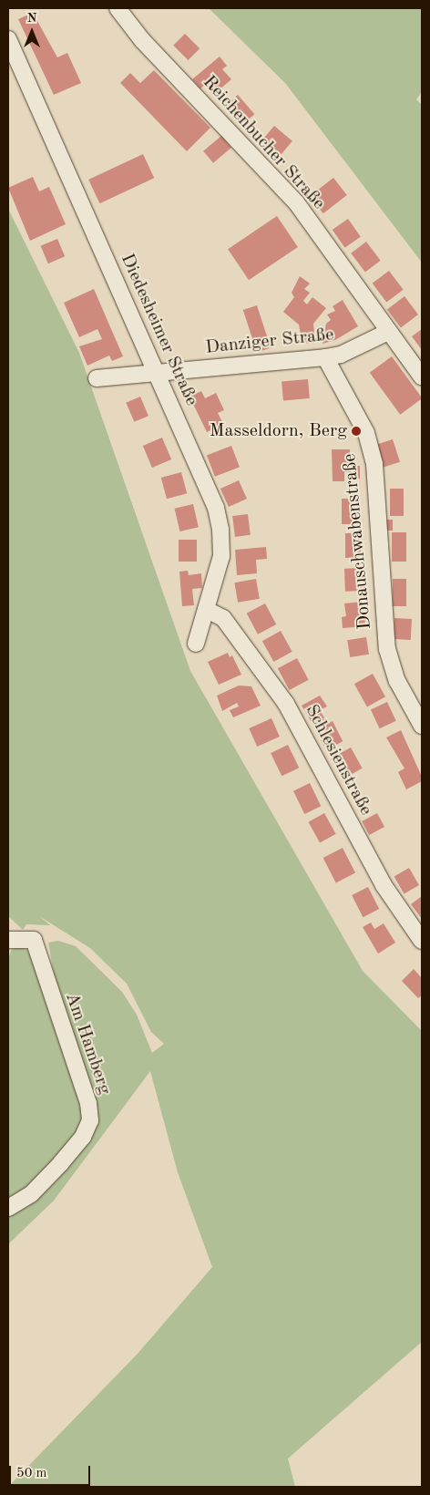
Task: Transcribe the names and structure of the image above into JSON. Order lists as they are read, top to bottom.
{
  "streets": {
    "street": [
      "Reichenbucher Straße",
      "Diedesheimer Straße",
      "Danziger Straße",
      "Donauschwabenstraße",
      "Schlesienstraße",
      "Am Hamberg"
    ]
  },
  "crossings": [
    ["Reichenbucher Straße", "Danziger Straße"],
    ["Diedesheimer Straße", "Danziger Straße"],
    ["Diedesheimer Straße", "Schlesienstraße"],
    ["Danziger Straße", "Donauschwabenstraße"]
  ],
  "places": ["Masseldorn, Berg"],
  "scale_bar": "50 m",
  "north": "top"
}
